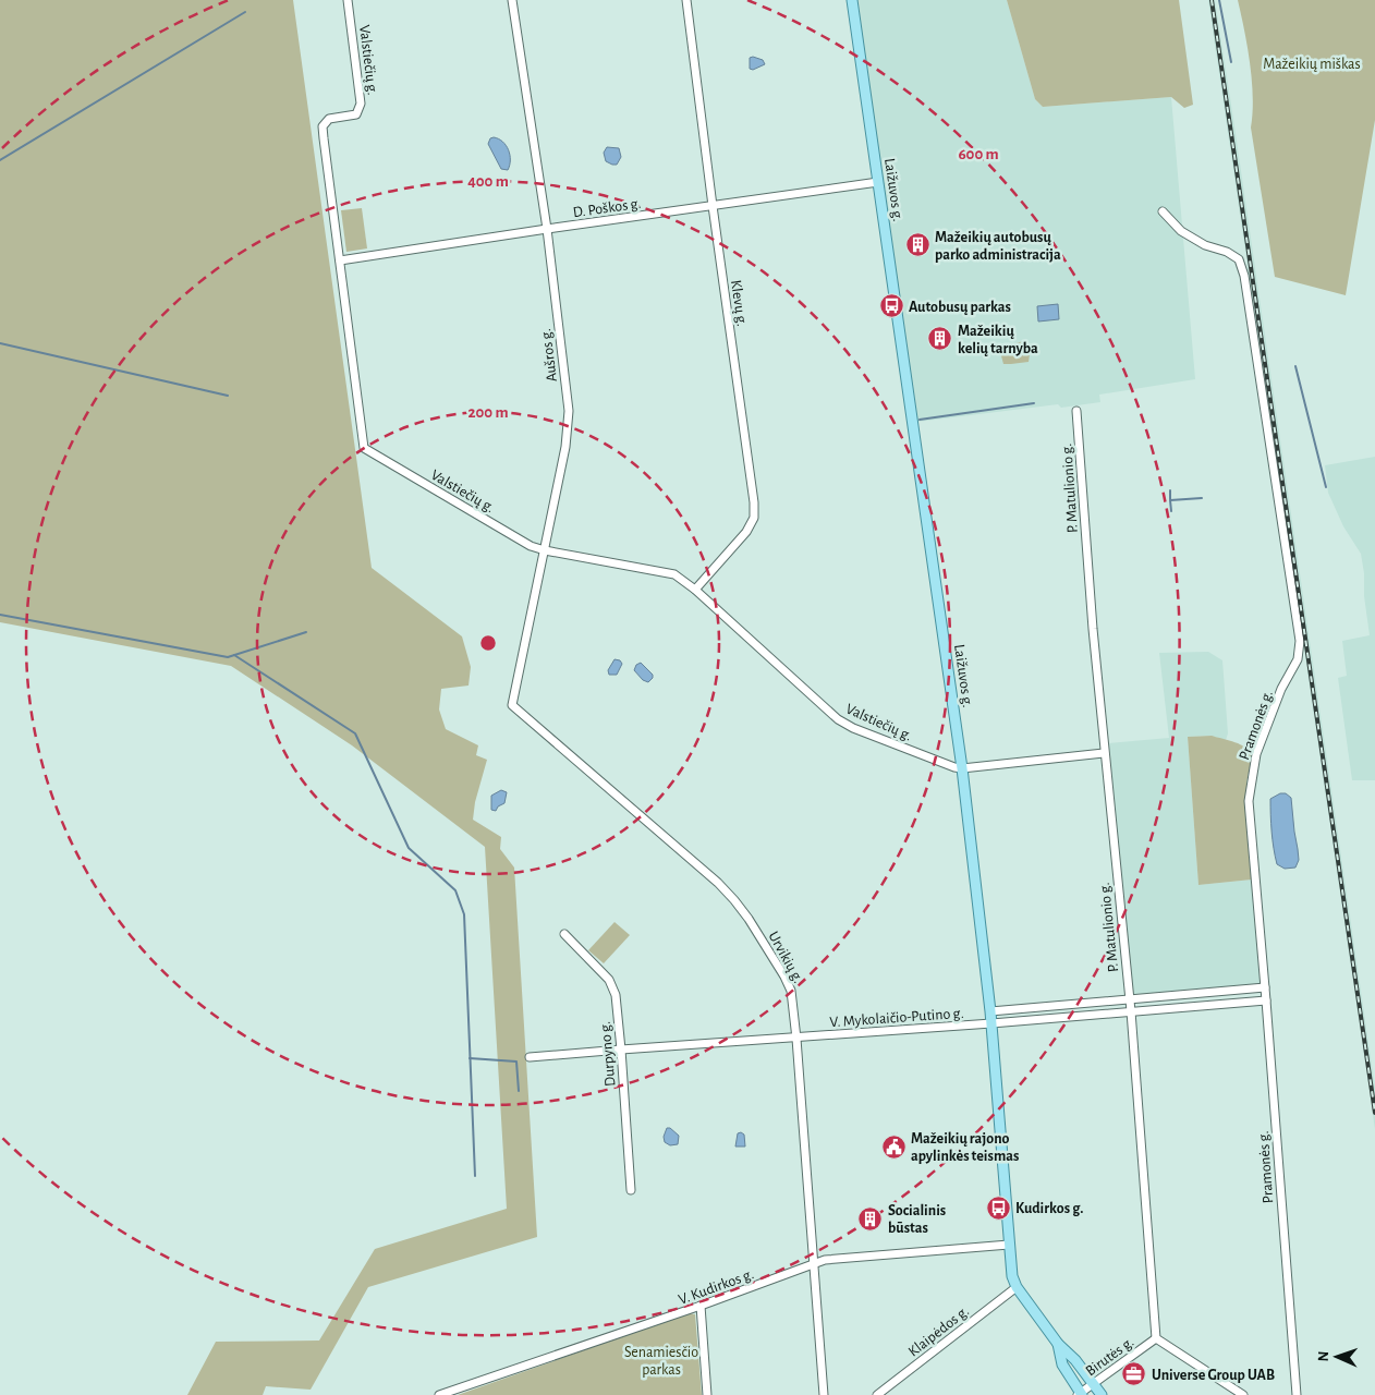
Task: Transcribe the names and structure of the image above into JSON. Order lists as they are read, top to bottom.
{
  "streets": {
    "main road": ["Laižuvos g."],
    "street": [
      "Valstiečių g.",
      "D. Poškos g.",
      "Klevų g.",
      "Aušros g.",
      "P. Matulionio g.",
      "Pramonės g.",
      "Urvikių g.",
      "V. Mykolaičio-Putino g.",
      "Durpyno g.",
      "V. Kudirkos g.",
      "Klaipėdos g.",
      "Birutės g."
    ]
  },
  "crossings": [
    ["Valstiečių g.", "Laižuvos g."],
    ["Valstiečių g.", "D. Poškos g."],
    ["Valstiečių g.", "Klevų g."],
    ["Valstiečių g.", "Aušros g."],
    ["Laižuvos g.", "D. Poškos g."],
    ["Laižuvos g.", "V. Mykolaičio-Putino g."],
    ["Laižuvos g.", "V. Kudirkos g."],
    ["Laižuvos g.", "Klaipėdos g."],
    ["D. Poškos g.", "Klevų g."],
    ["D. Poškos g.", "Aušros g."],
    ["Aušros g.", "Urvikių g."],
    ["P. Matulionio g.", "V. Mykolaičio-Putino g."],
    ["P. Matulionio g.", "Birutės g."],
    ["Pramonės g.", "V. Mykolaičio-Putino g."],
    ["Urvikių g.", "V. Mykolaičio-Putino g."],
    ["Urvikių g.", "V. Kudirkos g."],
    ["V. Mykolaičio-Putino g.", "Durpyno g."]
  ],
  "parks": ["Mažeikių miškas", "Senamiesčio parkas"],
  "places": {
    "building": ["Mažeikių autobusų parko administracija", "Mažeikių kelių tarnyba", "Socialinis būstas"],
    "bus stop": ["Autobusų parkas", "Kudirkos g."],
    "public building": ["Mažeikių rajono apylinkės teismas"],
    "office": ["Universe Group UAB"]
  },
  "north": "left",
  "rings": ["600 m", "400 m", "200 m"]
}
